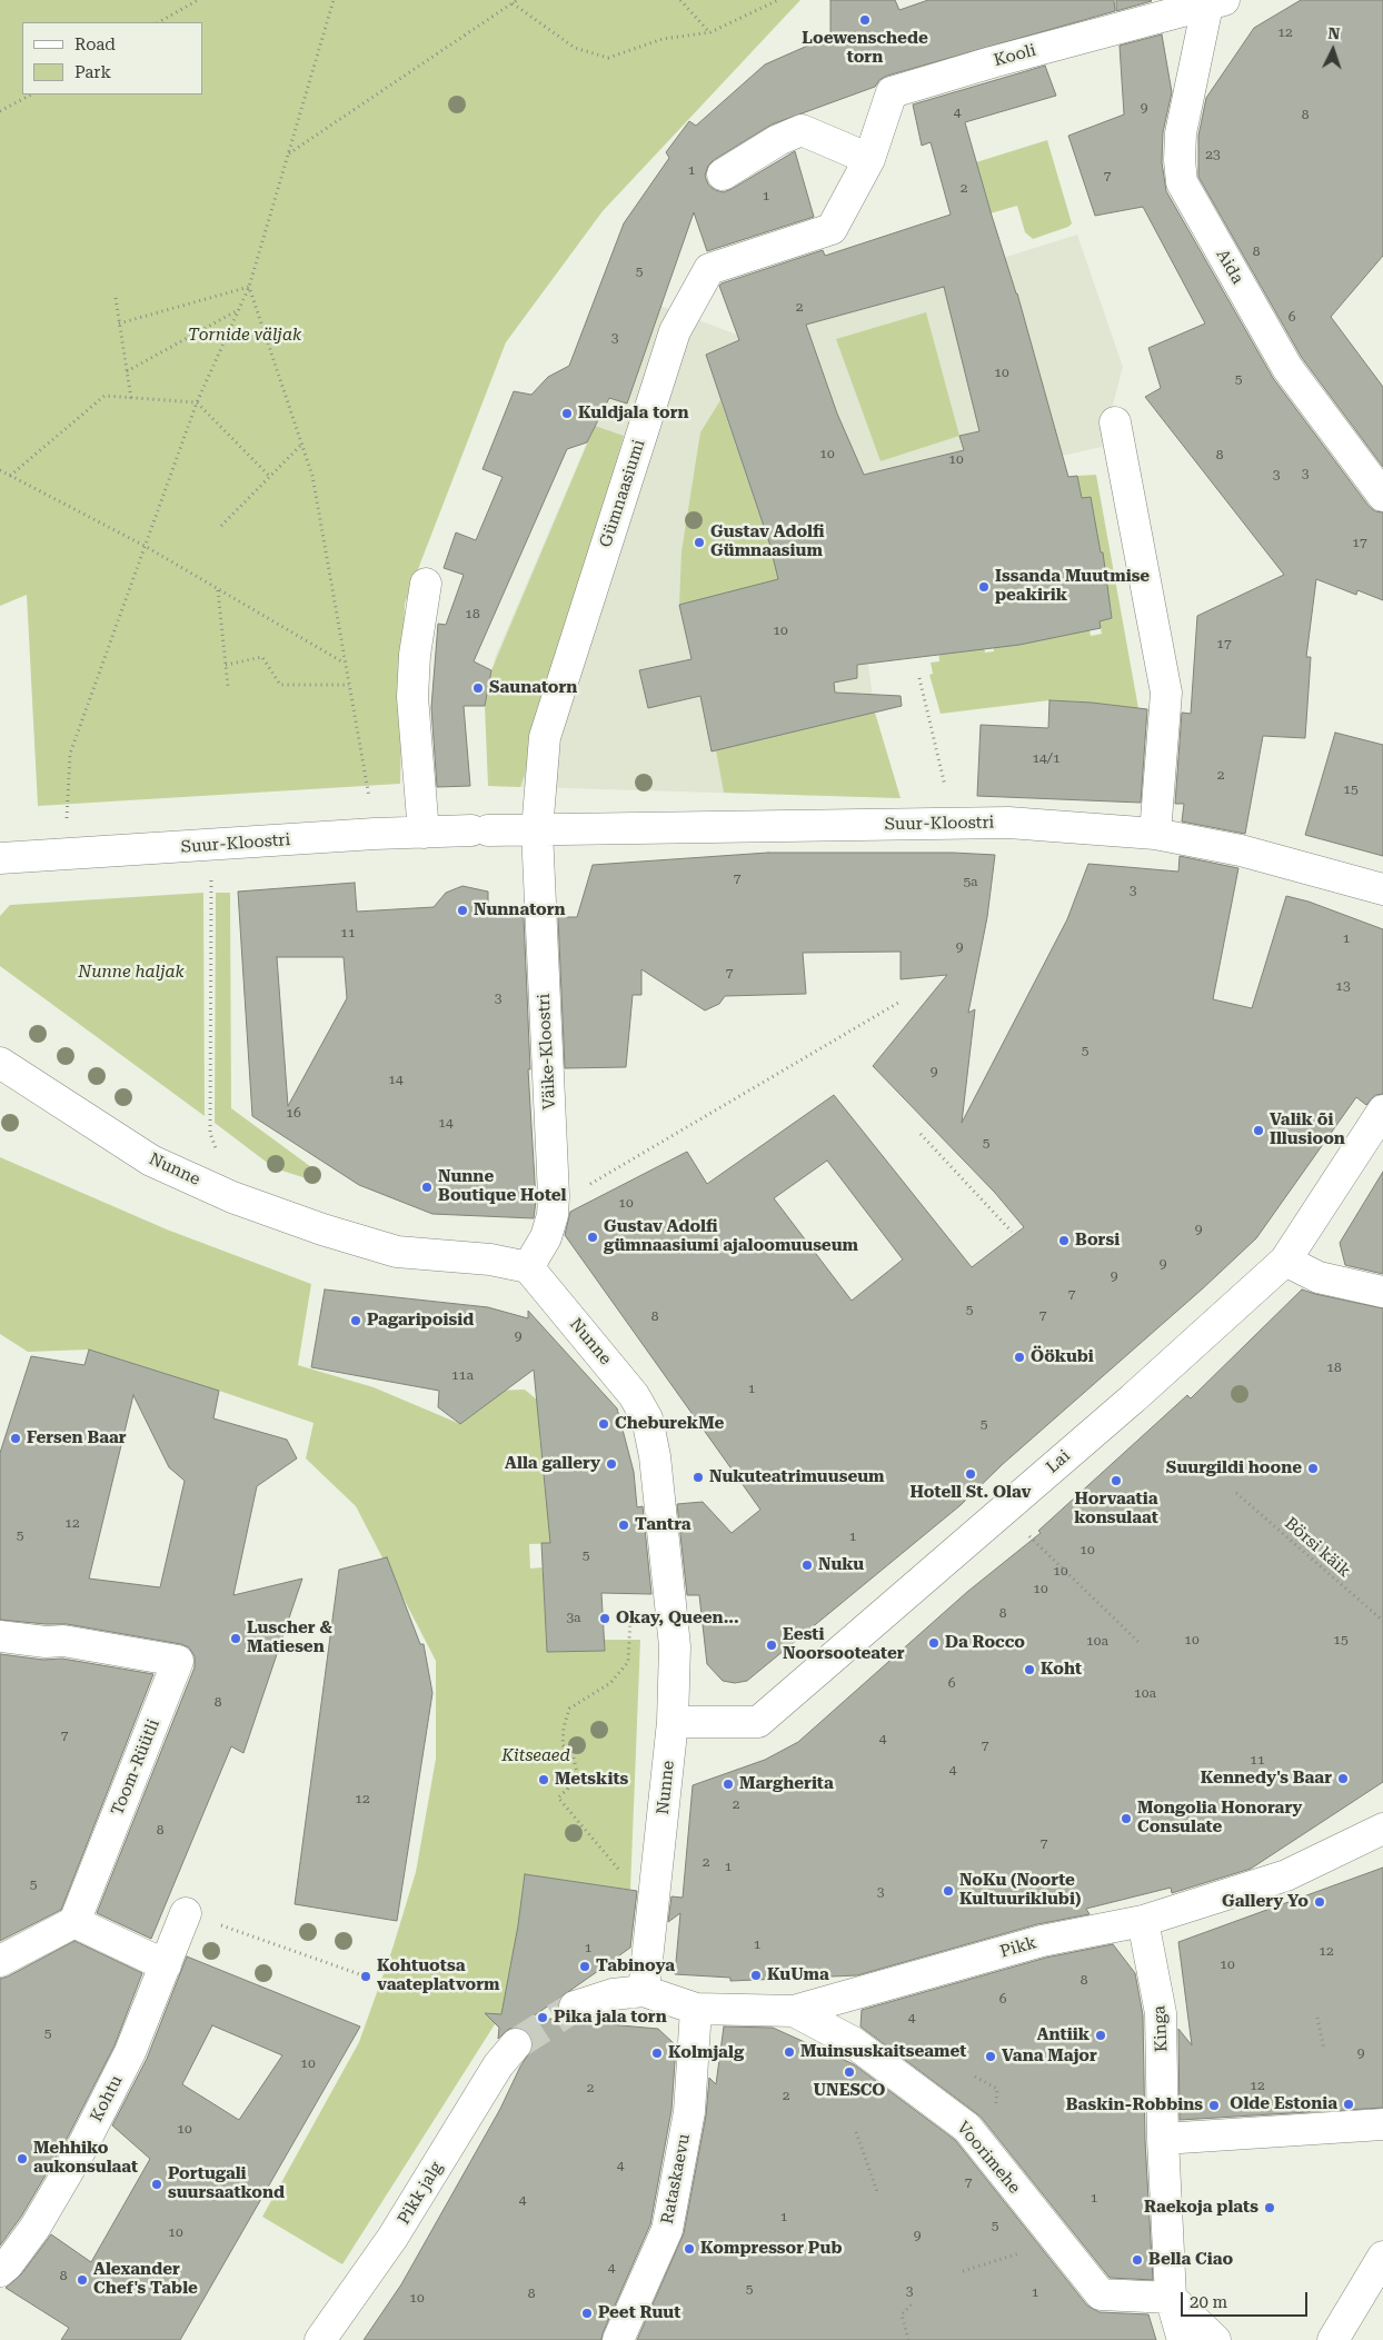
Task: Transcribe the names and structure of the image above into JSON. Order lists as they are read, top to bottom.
{
  "streets": {
    "street": [
      "Kooli",
      "Aida",
      "Gümnaasiumi",
      "Suur-Kloostri",
      "Väike-Kloostri",
      "Nunne",
      "Lai",
      "Toom-Rüütli",
      "Pikk",
      "Kinga",
      "Kohtu",
      "Voorimehe",
      "Rataskaevu",
      "Pikk jalg"
    ],
    "path": ["Börsi käik"]
  },
  "crossings": [
    ["Kooli", "Aida"],
    ["Kooli", "Gümnaasiumi"],
    ["Gümnaasiumi", "Suur-Kloostri"],
    ["Gümnaasiumi", "Väike-Kloostri"],
    ["Suur-Kloostri", "Väike-Kloostri"],
    ["Väike-Kloostri", "Nunne"],
    ["Nunne", "Lai"],
    ["Nunne", "Pikk"],
    ["Pikk", "Kinga"],
    ["Pikk", "Voorimehe"],
    ["Pikk", "Rataskaevu"]
  ],
  "parks": ["Tornide väljak", "Nunne haljak", "Kitseaed"],
  "places": [
    "Loewenschede torn",
    "Kuldjala torn",
    "Gustav Adolfi Gümnaasium",
    "Issanda Muutmise peakirik",
    "Saunatorn",
    "Nunnatorn",
    "Valik õi Illusioon",
    "Nunne Boutique Hotel",
    "Gustav Adolfi gümnaasiumi ajaloomuuseum",
    "Borsi",
    "Pagaripoisid",
    "Öökubi",
    "CheburekMe",
    "Fersen Baar",
    "Alla gallery",
    "Suurgildi hoone",
    "Hotell St. Olav",
    "Nukuteatrimuuseum",
    "Horvaatia konsulaat",
    "Tantra",
    "Nuku",
    "Okay, Queen...",
    "Luscher & Matiesen",
    "Da Rocco",
    "Eesti Noorsooteater",
    "Koht",
    "Kennedy's Baar",
    "Metskits",
    "Margherita",
    "Mongolia Honorary Consulate",
    "NoKu (Noorte Kultuuriklubi)",
    "Gallery Yo",
    "Tabinoya",
    "KuUma",
    "Kohtuotsa vaateplatvorm",
    "Pika jala torn",
    "Antiik",
    "Muinsuskaitseamet",
    "Kolmjalg",
    "Vana Major",
    "UNESCO",
    "Olde Estonia",
    "Baskin-Robbins",
    "Mehhiko aukonsulaat",
    "Portugali suursaatkond",
    "Raekoja plats",
    "Kompressor Pub",
    "Bella Ciao",
    "Alexander Chef's Table",
    "Peet Ruut"
  ],
  "house_numbers": [
    "12",
    "9",
    "4",
    "8",
    "23",
    "1",
    "7",
    "2",
    "1",
    "8",
    "5",
    "2",
    "6",
    "3",
    "10",
    "5",
    "10",
    "8",
    "10",
    "3",
    "3",
    "17",
    "18",
    "10",
    "17",
    "14/1",
    "2",
    "15",
    "7",
    "5a",
    "3",
    "11",
    "1",
    "9",
    "7",
    "13",
    "3",
    "5",
    "9",
    "14",
    "16",
    "14",
    "5",
    "10",
    "9",
    "9",
    "9",
    "7",
    "5",
    "7",
    "8",
    "9",
    "18",
    "11a",
    "1",
    "5",
    "12",
    "5",
    "1",
    "10",
    "5",
    "10",
    "10",
    "8",
    "3a",
    "10",
    "15",
    "10a",
    "6",
    "10a",
    "8",
    "7",
    "4",
    "7",
    "11",
    "4",
    "12",
    "2",
    "8",
    "7",
    "2",
    "1",
    "5",
    "3",
    "1",
    "1",
    "12",
    "10",
    "8",
    "6",
    "4",
    "5",
    "9",
    "10",
    "12",
    "2",
    "2",
    "10",
    "4",
    "7",
    "1",
    "4",
    "1",
    "5",
    "10",
    "9",
    "4",
    "8",
    "5",
    "3",
    "1",
    "8",
    "10"
  ],
  "legend": ["Road", "Park"],
  "scale_bar": "20 m",
  "north": "top"
}
